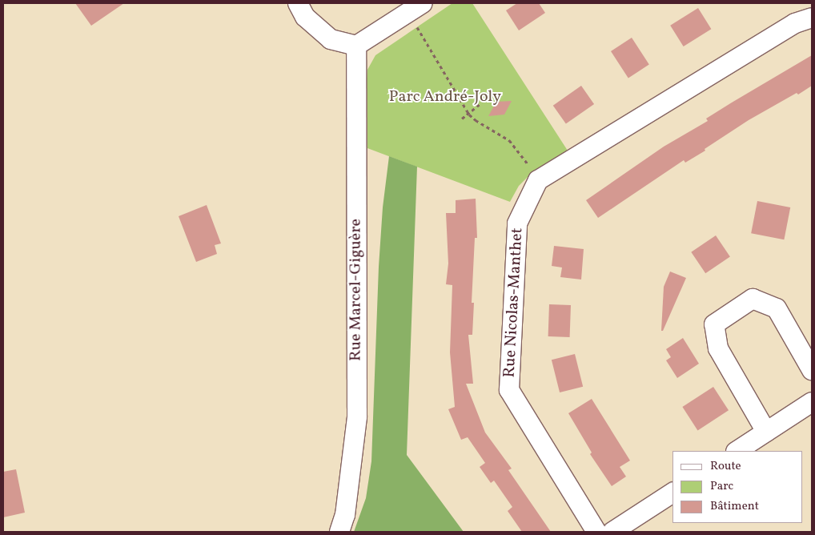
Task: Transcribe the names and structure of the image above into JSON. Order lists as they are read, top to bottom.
{
  "streets": {
    "street": ["Rue Marcel-Giguère", "Rue Nicolas-Manthet"]
  },
  "parks": ["Parc André-Joly"],
  "legend": ["Route", "Parc", "Bâtiment"]
}
